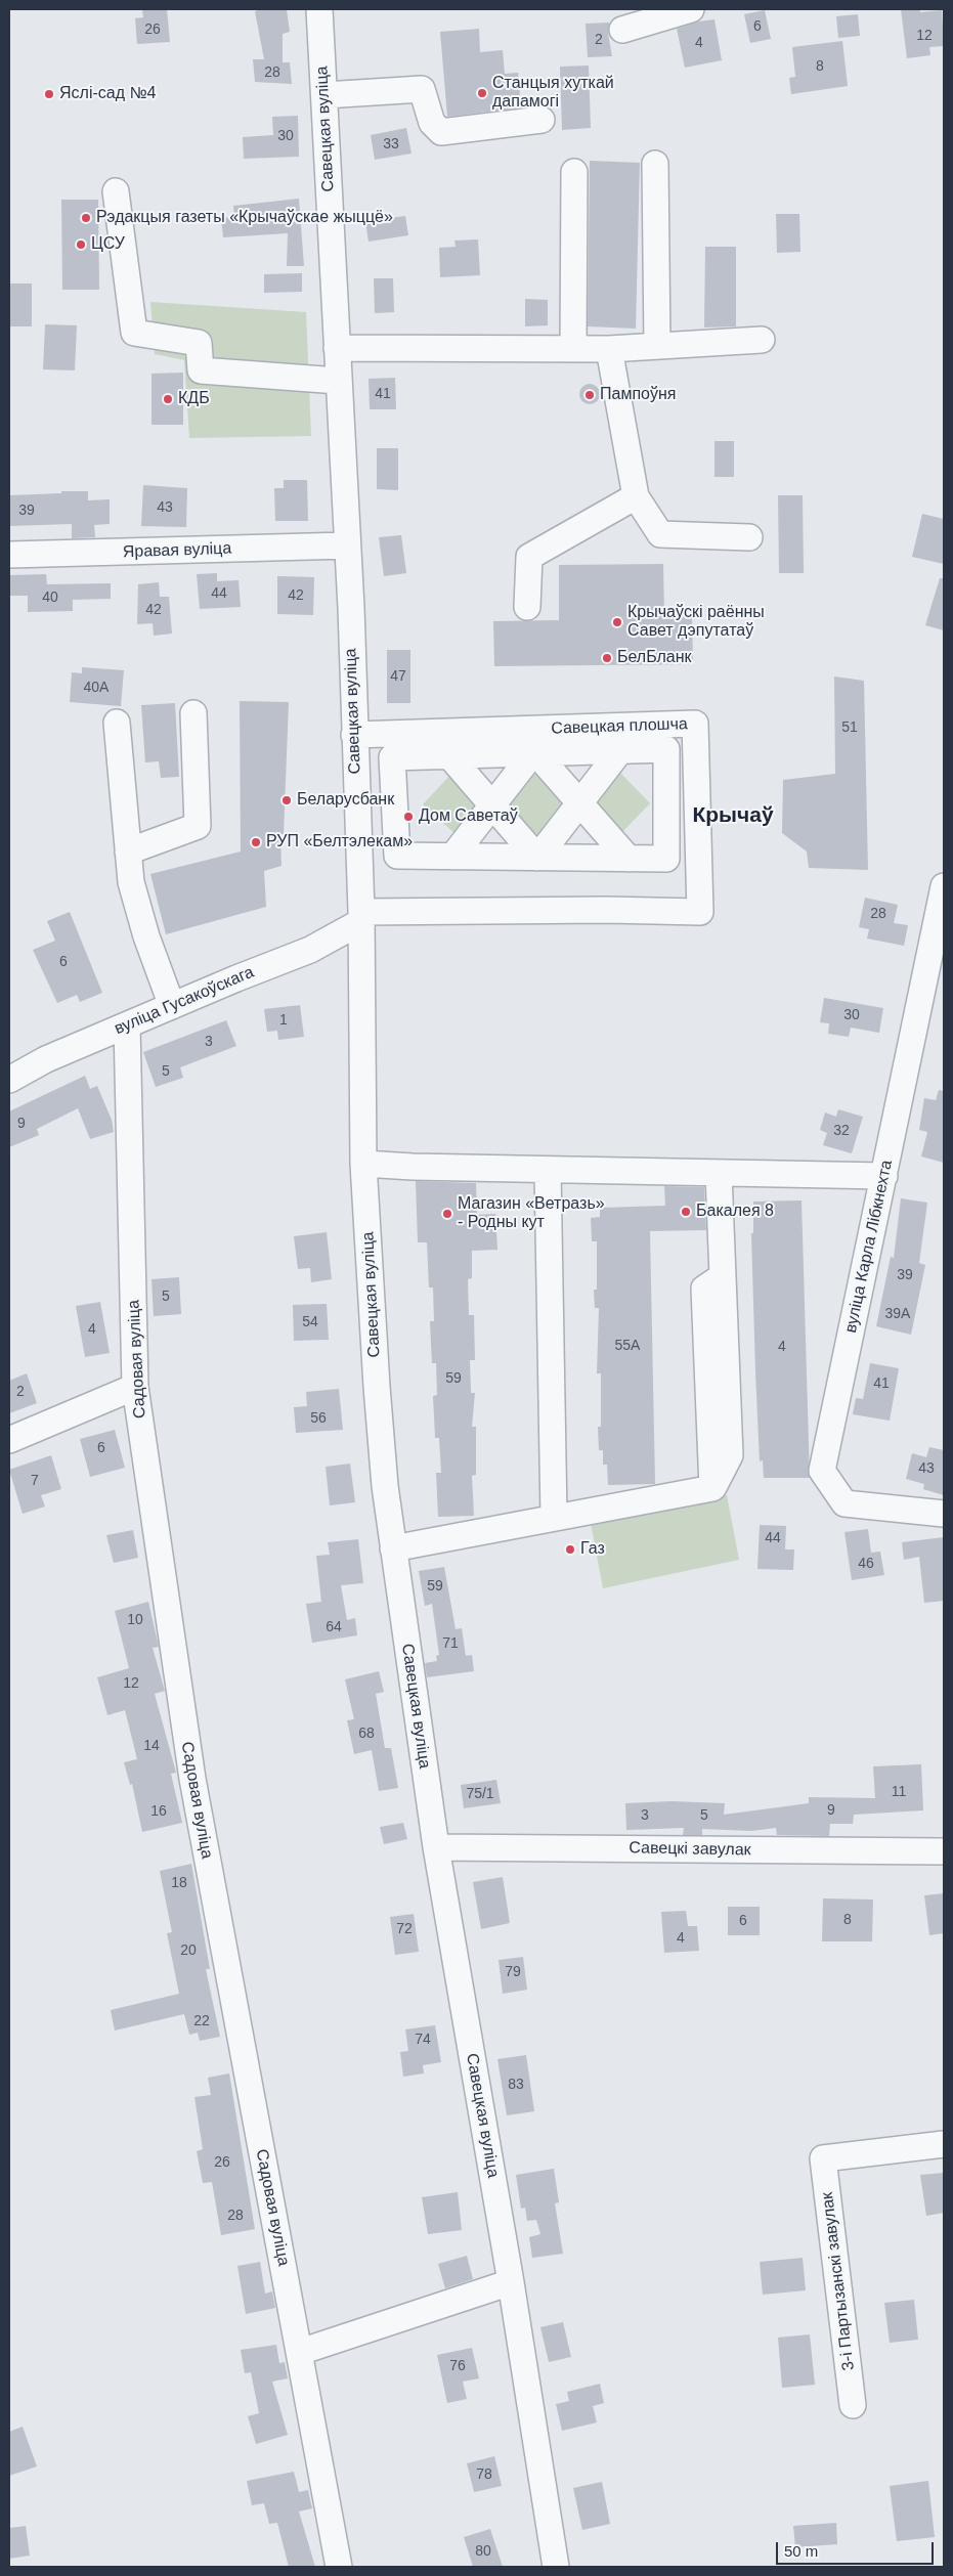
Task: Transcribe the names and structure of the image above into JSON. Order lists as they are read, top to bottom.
{
  "streets": {
    "street": [
      "Савецкая вуліца",
      "Яравая вуліца",
      "Савецкая плошча",
      "вуліца Гусакоўскага",
      "вуліца Карла Лібкнехта",
      "Садовая вуліца",
      "Савецкі завулак",
      "3-і Партызанскі завулак"
    ]
  },
  "crossings": [
    ["Савецкая вуліца", "Яравая вуліца"],
    ["Савецкая вуліца", "Савецкая плошча"],
    ["Савецкая вуліца", "вуліца Гусакоўскага"],
    ["Савецкая вуліца", "Савецкі завулак"],
    ["Савецкая плошча", "вуліца Гусакоўскага"],
    ["вуліца Гусакоўскага", "Садовая вуліца"]
  ],
  "districts": ["Крычаў"],
  "places": [
    "Станцыя хуткай дапамогі",
    "Яслі-сад №4",
    "Рэдакцыя газеты «Крычаўскае жыццё»",
    "ЦСУ",
    "Пампоўня",
    "КДБ",
    "Крычаўскі раённы Савет дэпутатаў",
    "БелБланк",
    "Беларусбанк",
    "Дом Саветаў",
    "РУП «Белтэлекам»",
    "Бакалея 8",
    "Магазин «Ветразь» - Родны кут",
    "Газ"
  ],
  "house_numbers": [
    "6",
    "26",
    "12",
    "2",
    "4",
    "8",
    "28",
    "30",
    "33",
    "41",
    "43",
    "39",
    "44",
    "42",
    "40",
    "42",
    "47",
    "40А",
    "51",
    "28",
    "6",
    "30",
    "1",
    "3",
    "5",
    "9",
    "32",
    "39",
    "5",
    "39А",
    "54",
    "4",
    "55А",
    "4",
    "59",
    "41",
    "2",
    "56",
    "6",
    "43",
    "7",
    "44",
    "46",
    "59",
    "10",
    "64",
    "71",
    "12",
    "68",
    "14",
    "11",
    "75/1",
    "9",
    "16",
    "3",
    "5",
    "18",
    "8",
    "6",
    "72",
    "4",
    "20",
    "79",
    "22",
    "74",
    "83",
    "26",
    "28",
    "76",
    "78",
    "80"
  ],
  "scale_bar": "50 m"
}
